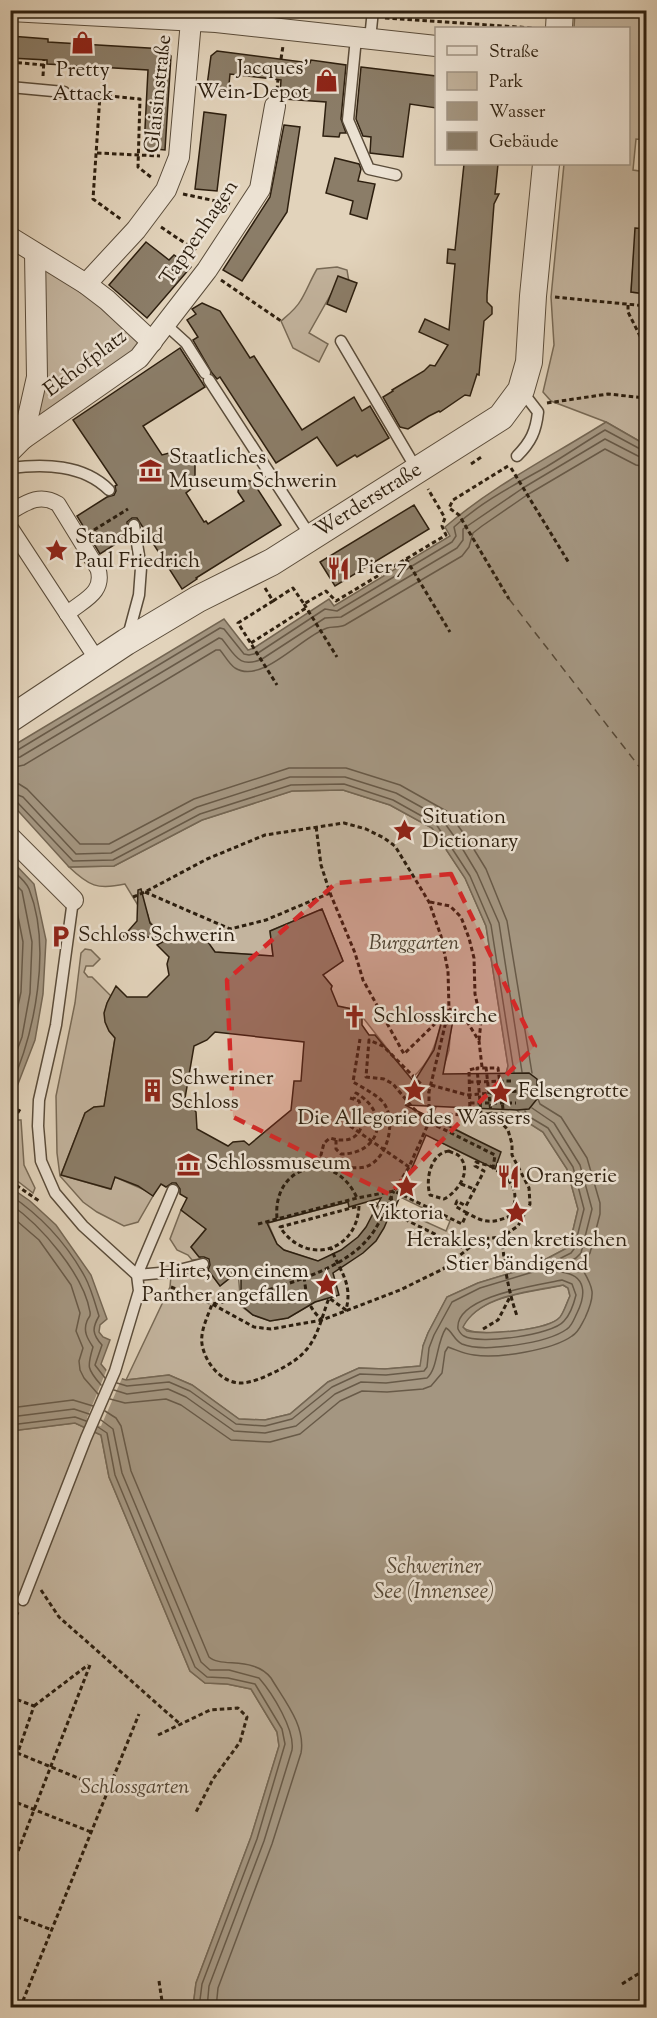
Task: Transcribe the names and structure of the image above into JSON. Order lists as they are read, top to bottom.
{
  "streets": {
    "street": [
      "Glaisinstraße",
      "Tappenhagen",
      "Ekhofplatz",
      "Werderstraße"
    ]
  },
  "crossings": [
    ["Tappenhagen", "Ekhofplatz"]
  ],
  "water": ["Schweriner See (Innensee)"],
  "parks": ["Burggarten", "Schlossgarten"],
  "places": {
    "shop": ["Pretty Attack", "Jacques' Wein-Depot"],
    "museum": ["Staatliches Museum Schwerin", "Schlossmuseum"],
    "place": [
      "Standbild Paul Friedrich",
      "Situation Dictionary",
      "Die Allegorie des Wassers",
      "Felsengrotte",
      "Viktoria",
      "Herakles, den kretischen Stier bändigend",
      "Hirte, von einem Panther angefallen"
    ],
    "restaurant": ["Pier 7", "Orangerie"],
    "parking": ["Schloss Schwerin"],
    "church": ["Schlosskirche"],
    "building": ["Schweriner Schloss"]
  },
  "legend": [
    "Straße",
    "Park",
    "Wasser",
    "Gebäude"
  ]
}
